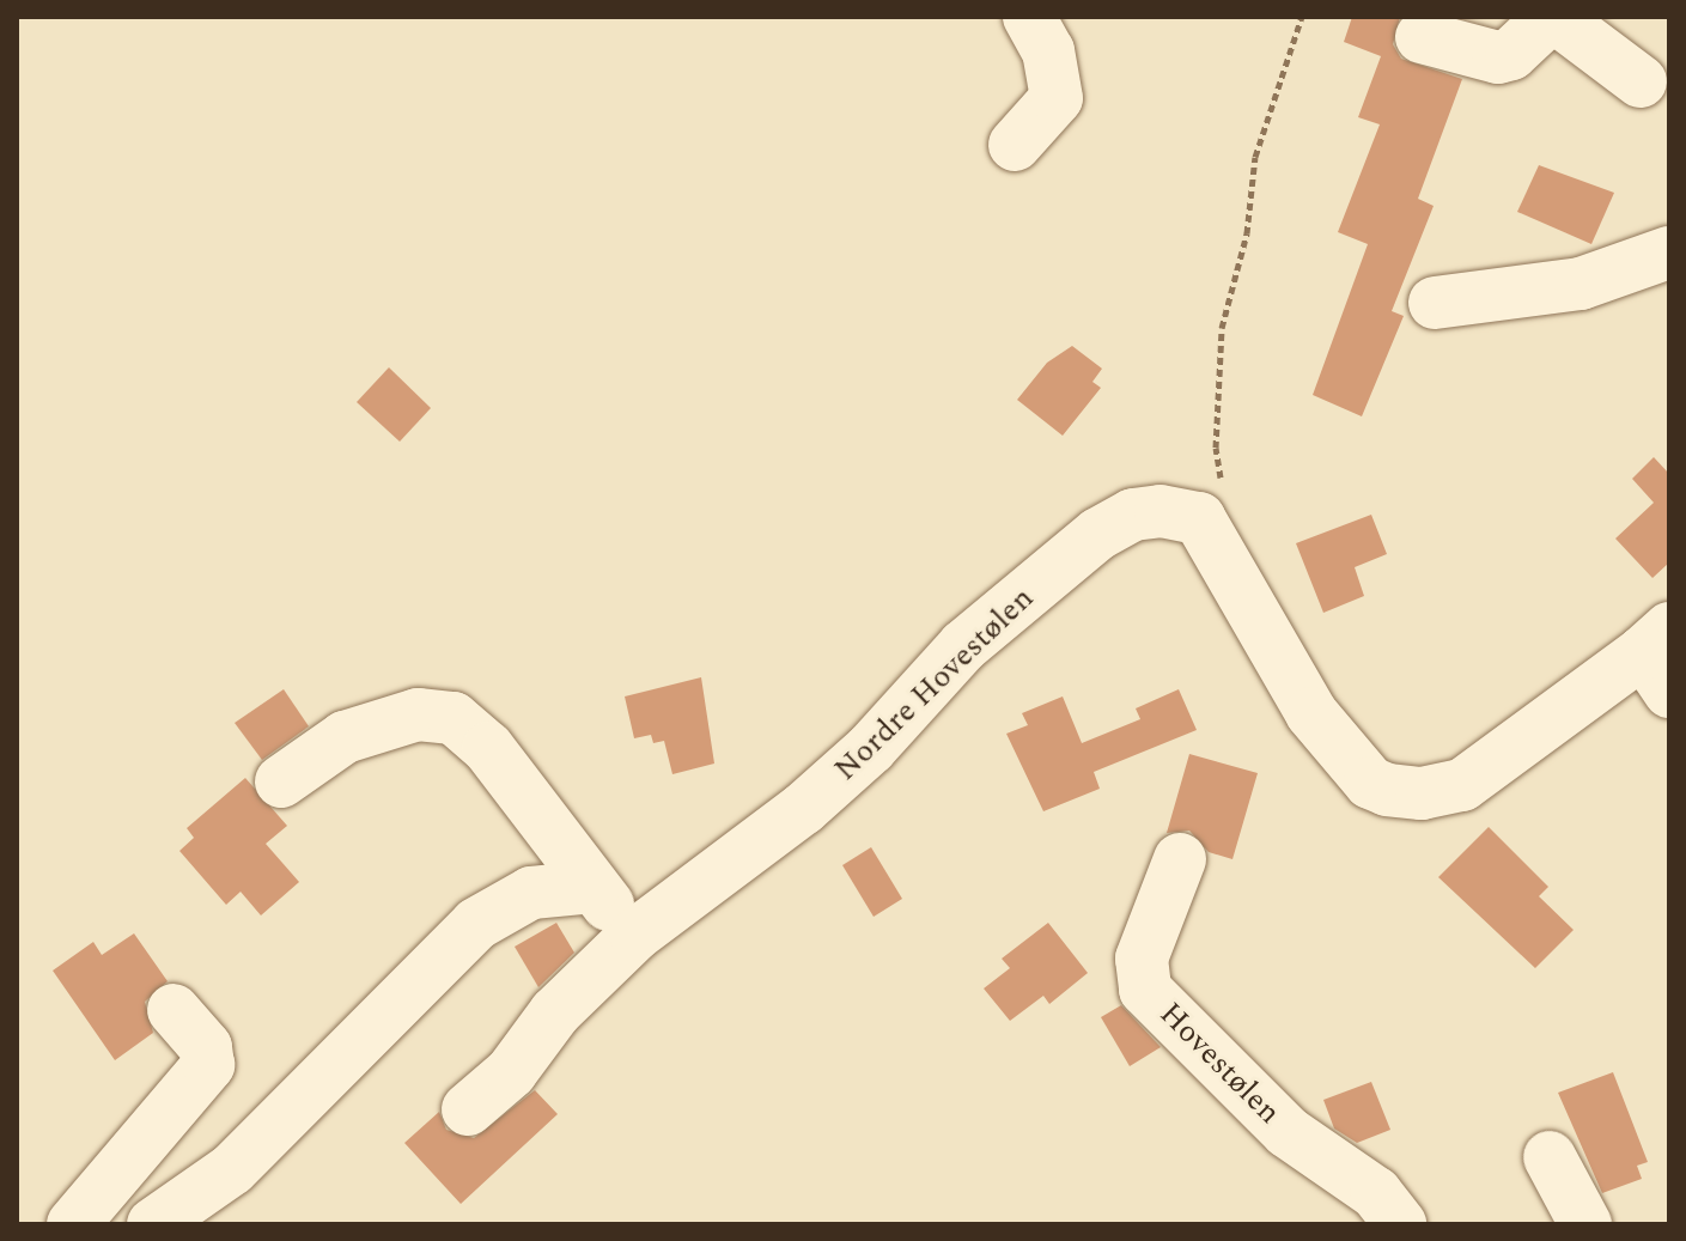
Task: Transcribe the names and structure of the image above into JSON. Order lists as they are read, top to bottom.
{
  "streets": {
    "lane": ["Nordre Hovestølen", "Hovestølen"]
  }
}
